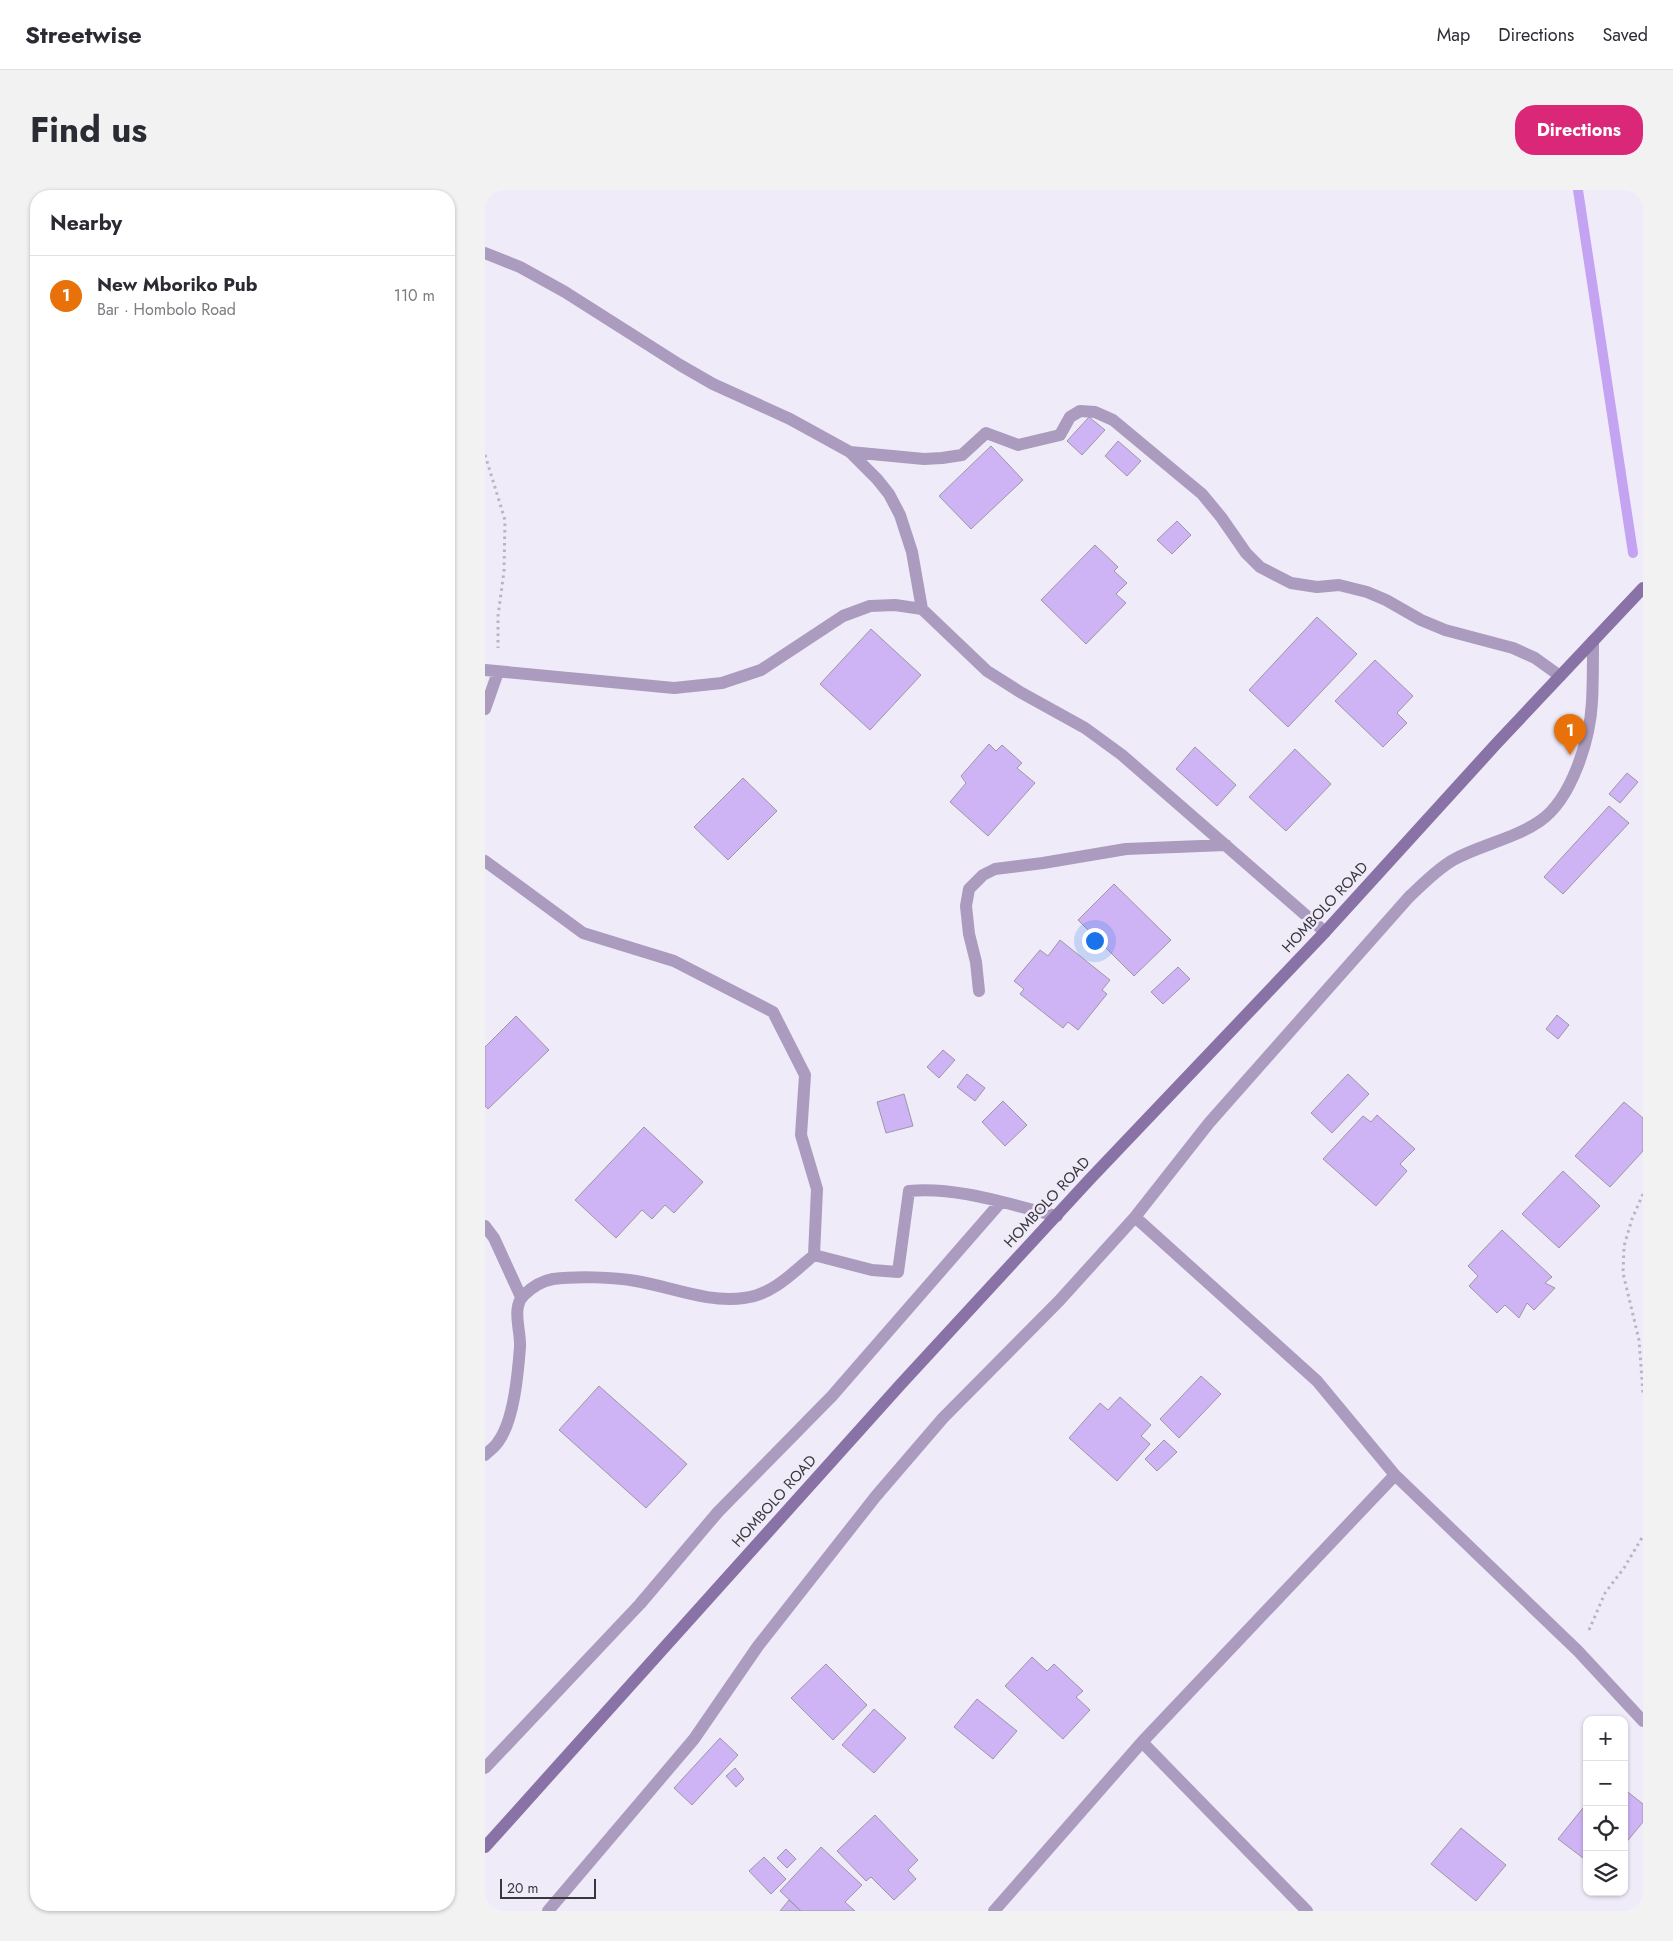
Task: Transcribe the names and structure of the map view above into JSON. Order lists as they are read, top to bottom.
{
  "streets": {
    "street": ["HOMBOLO ROAD"]
  },
  "scale_bar": "20 m",
  "page": {
    "header": "Streetwise",
    "nav": ["Map", "Directions", "Saved"],
    "title": "Find us",
    "buttons": "Directions",
    "heading": "Nearby",
    "list": [
      {
        "mark": "1",
        "name": "New Mboriko Pub",
        "note": "Bar · Hombolo Road",
        "value": "110 m"
      }
    ],
    "pins": "1",
    "map_buttons": ["+", "−"],
    "scale": "20 m"
  }
}
